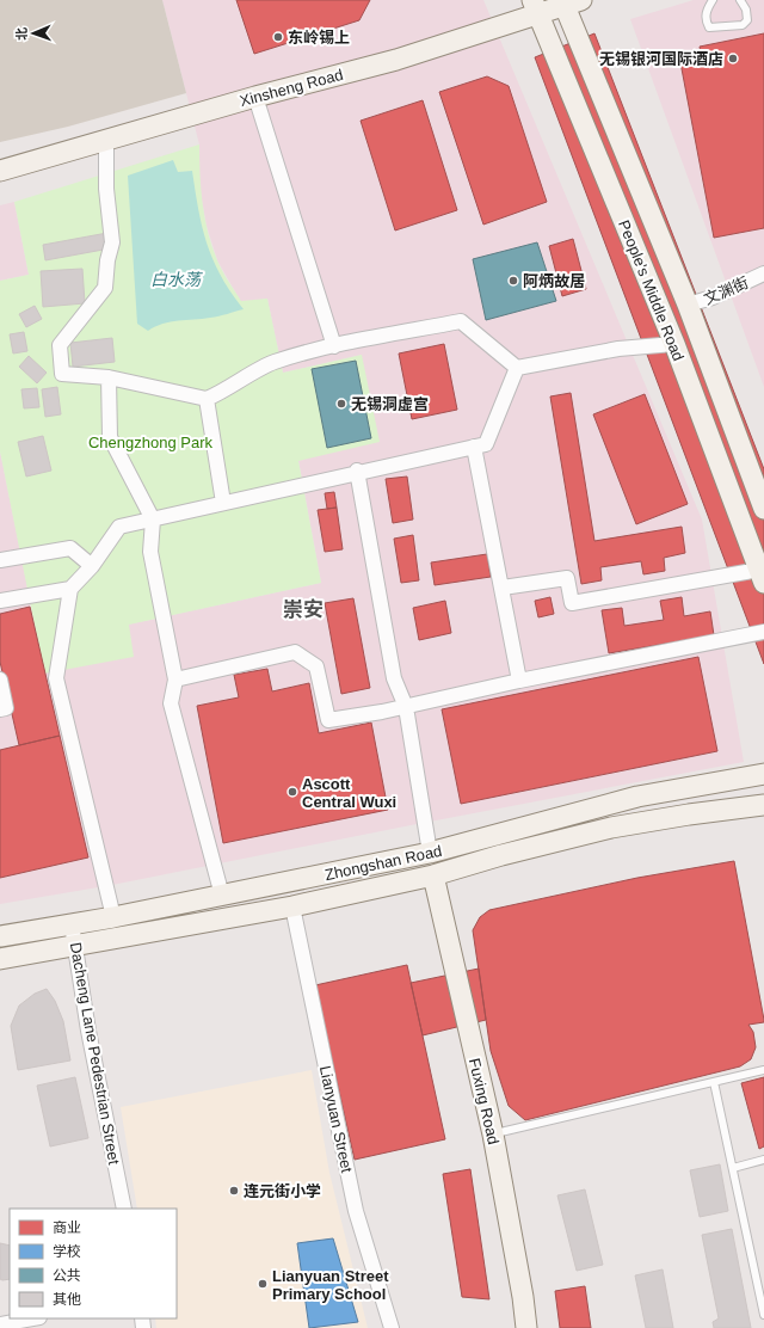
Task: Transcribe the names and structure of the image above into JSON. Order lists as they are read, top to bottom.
{
  "streets": {
    "main road": [
      "Xinsheng Road",
      "People's Middle Road",
      "Zhongshan Road",
      "Fuxing Road"
    ],
    "street": ["文渊街", "Dacheng Lane Pedestrian Street", "Lianyuan Street"]
  },
  "crossings": [
    ["Xinsheng Road", "People's Middle Road"],
    ["People's Middle Road", "文渊街"],
    ["Zhongshan Road", "Dacheng Lane Pedestrian Street"],
    ["Zhongshan Road", "Fuxing Road"],
    ["Zhongshan Road", "Lianyuan Street"]
  ],
  "districts": ["崇安"],
  "water": ["白水荡"],
  "parks": ["Chengzhong Park"],
  "places": [
    "东岭锡上",
    "无锡银河国际酒店",
    "阿炳故居",
    "无锡洞虚宫",
    "Ascott Central Wuxi",
    "连元街小学",
    "Lianyuan Street Primary School"
  ],
  "legend": [
    "商业",
    "学校",
    "公共",
    "其他"
  ],
  "north": "left"
}
